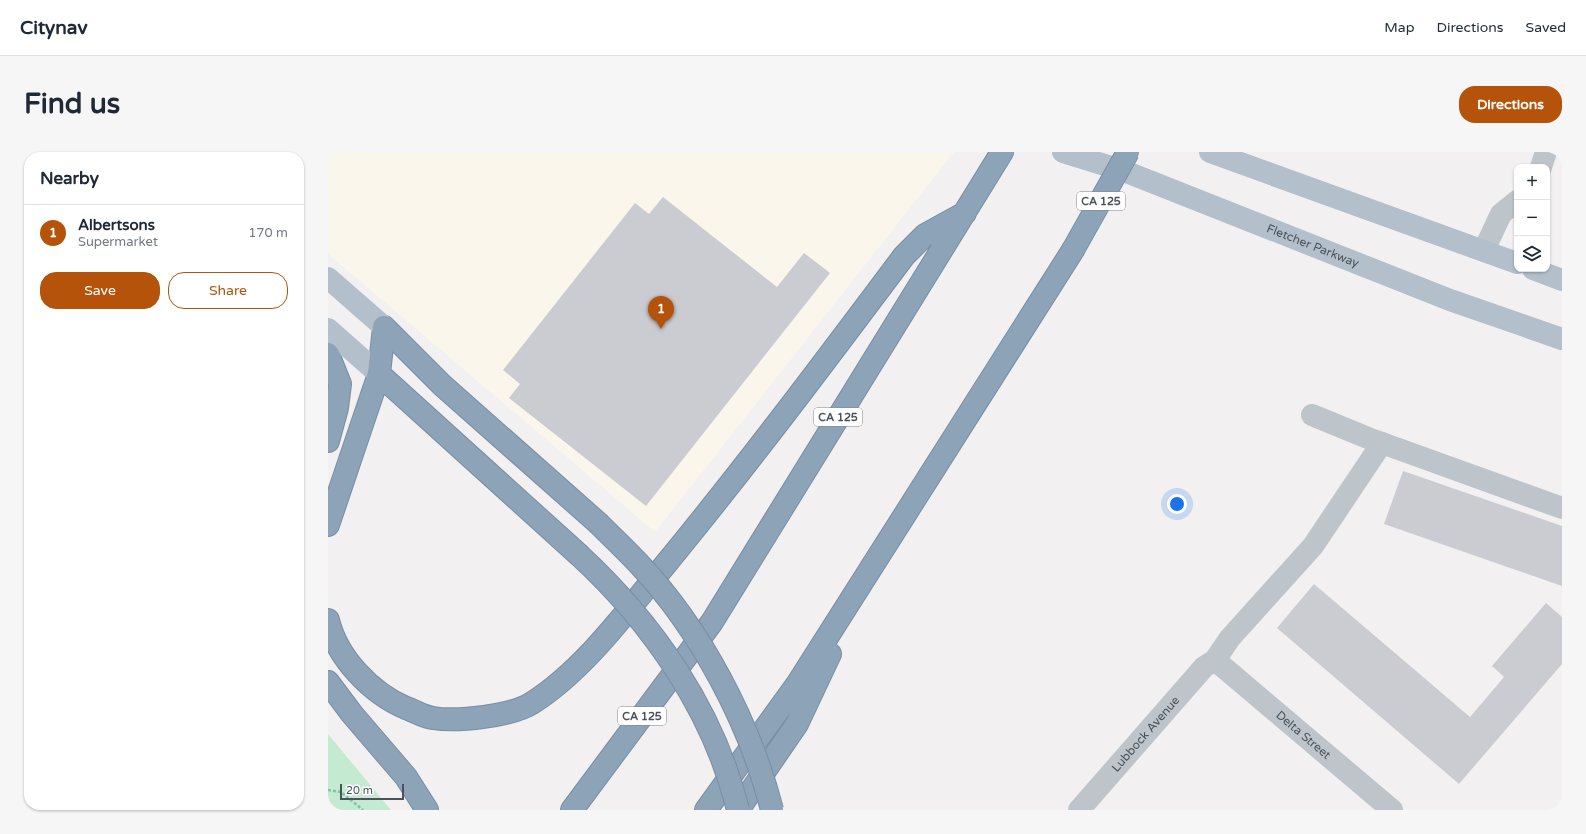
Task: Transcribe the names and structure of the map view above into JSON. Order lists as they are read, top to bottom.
{
  "streets": {
    "highway": ["CA 125"],
    "main road": ["Fletcher Parkway"],
    "street": ["Lubbock Avenue", "Delta Street"]
  },
  "crossings": [
    ["Lubbock Avenue", "Delta Street"]
  ],
  "scale_bar": "20 m",
  "page": {
    "header": "Citynav",
    "nav": ["Map", "Directions", "Saved"],
    "buttons": [
      "Directions",
      ["Save", "Share"]
    ],
    "title": "Find us",
    "heading": "Nearby",
    "map_buttons": ["+", "−"],
    "list": [
      {
        "mark": "1",
        "name": "Albertsons",
        "note": "Supermarket",
        "value": "170 m"
      }
    ],
    "pins": "1",
    "scale": "20 m"
  }
}
